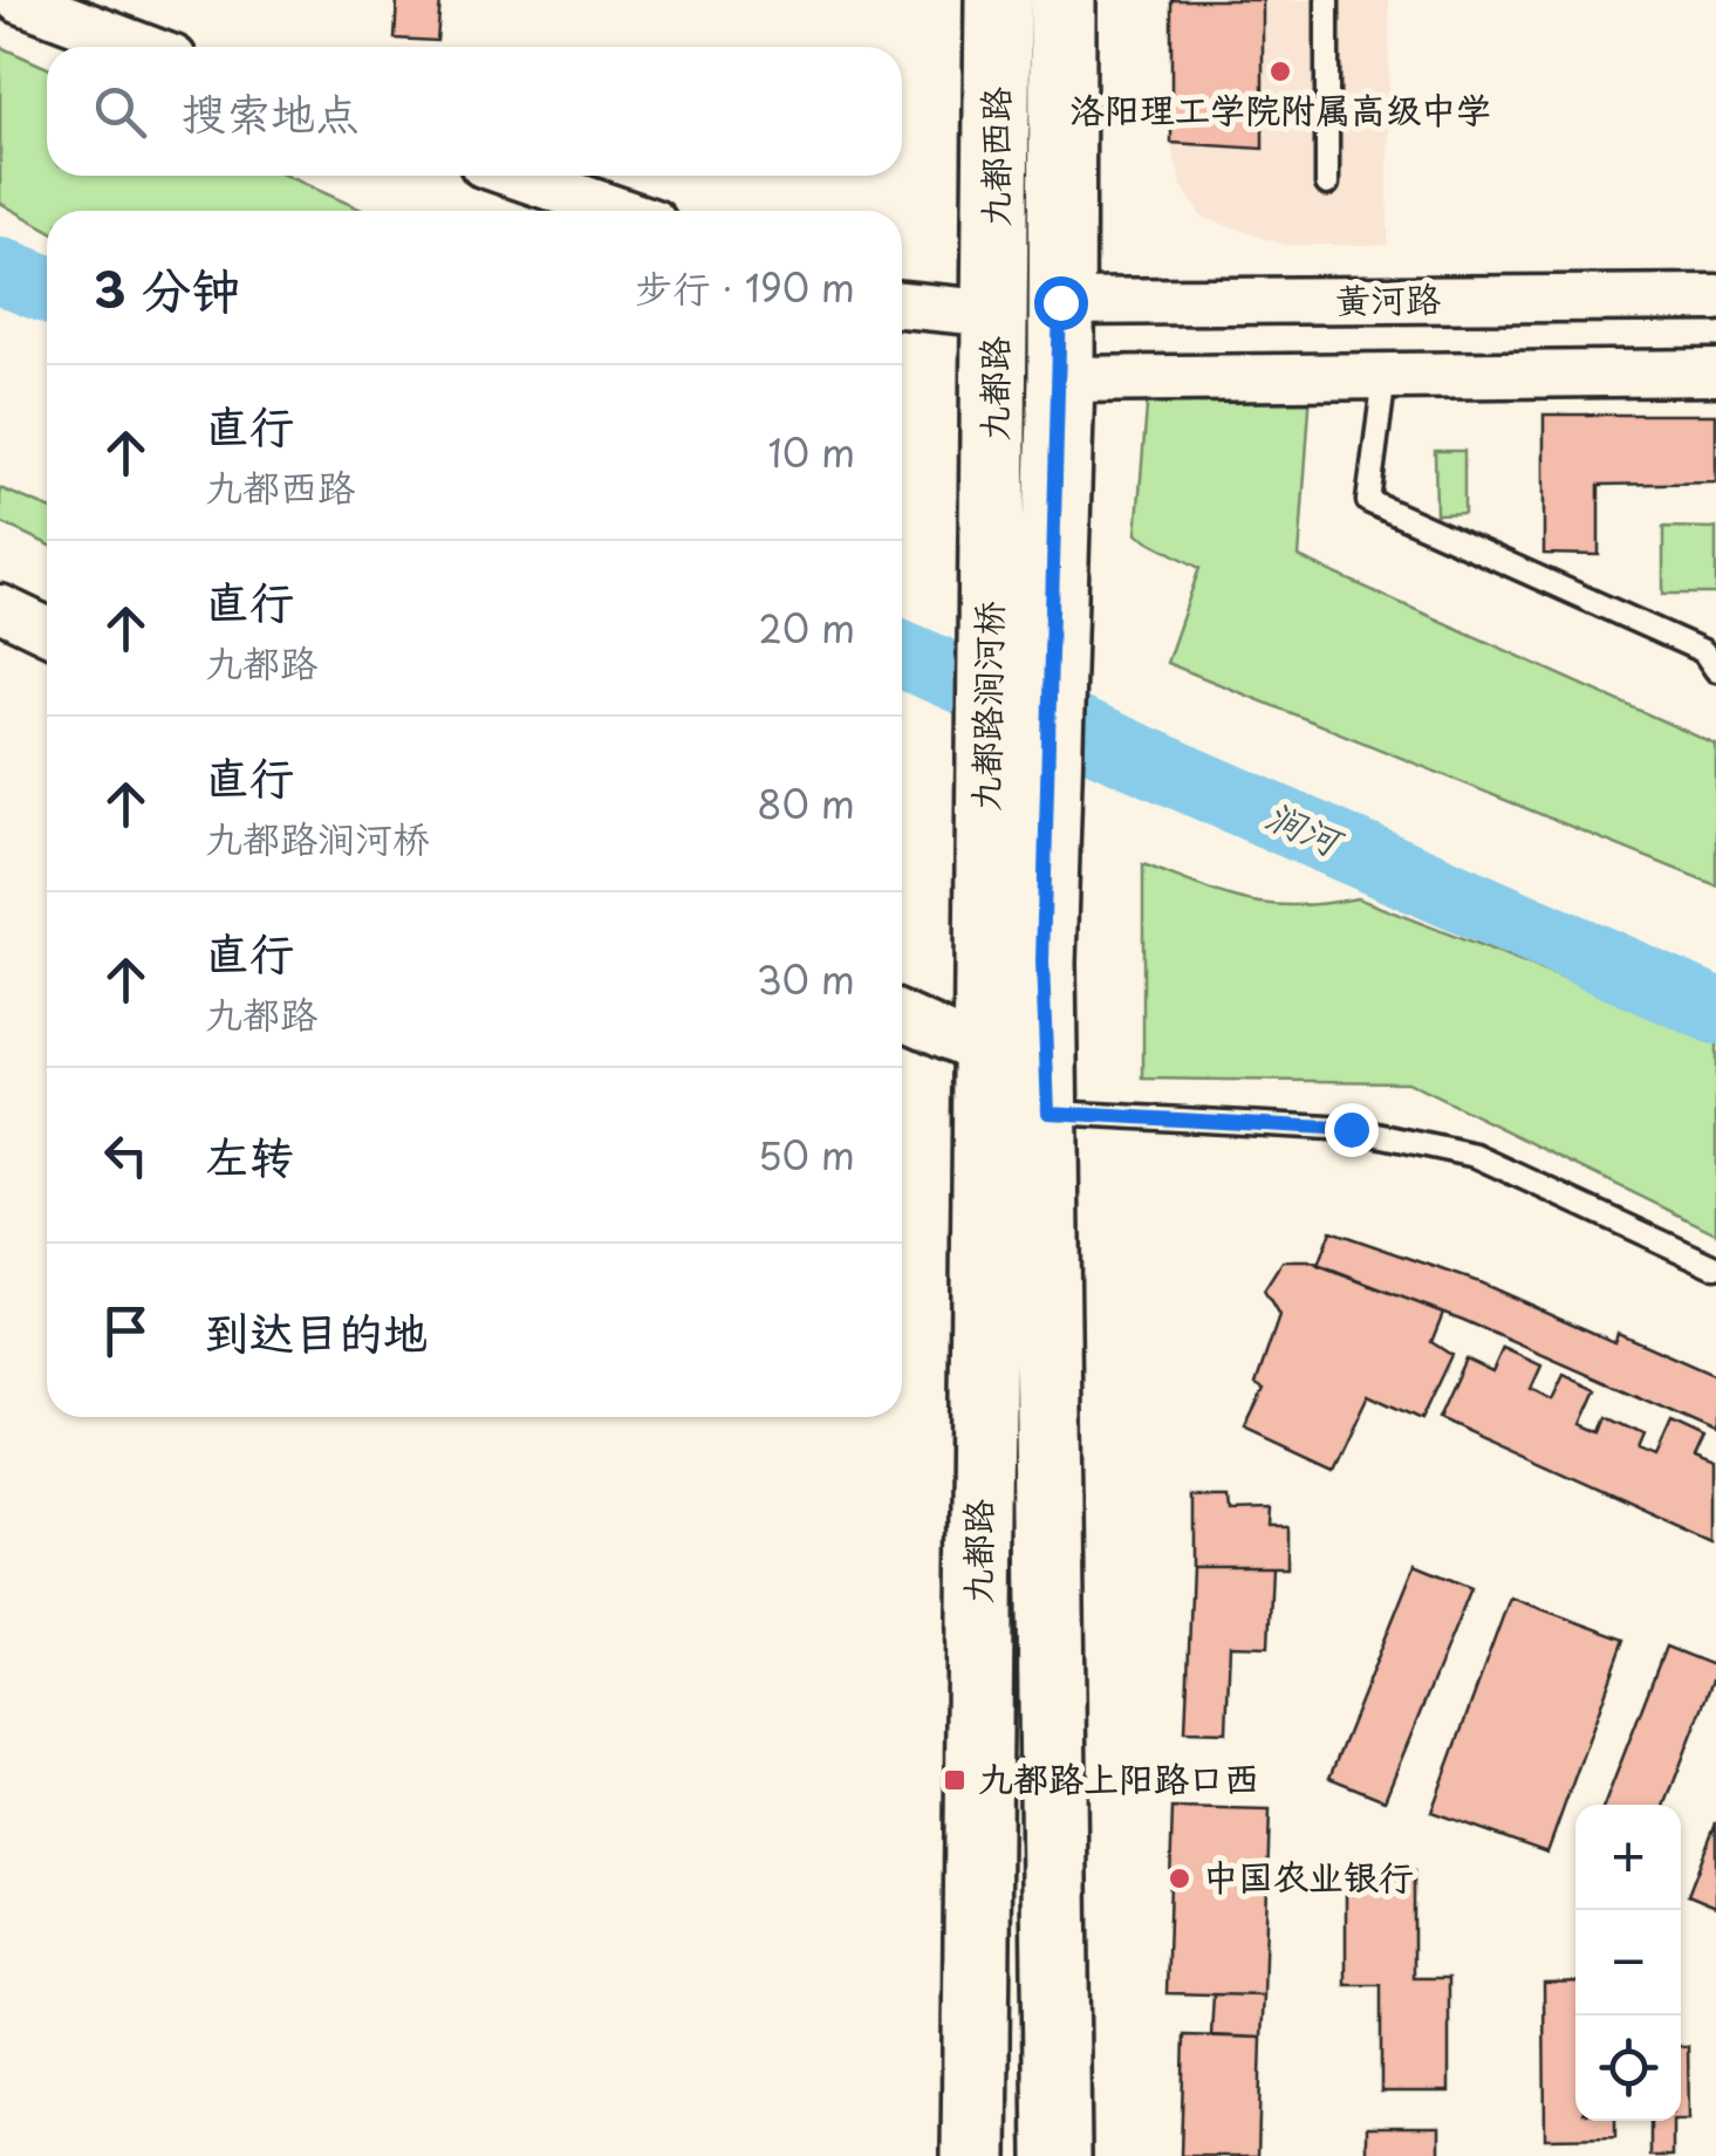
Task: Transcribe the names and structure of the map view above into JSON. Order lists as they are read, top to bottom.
{
  "streets": {
    "main road": ["九都西路", "九都路", "九都路涧河桥"],
    "street": ["黄河路"]
  },
  "crossings": [
    ["九都西路", "黄河路"],
    ["九都西路", "九都路"],
    ["九都路", "九都路涧河桥"]
  ],
  "water": ["涧河"],
  "places": {
    "other": ["洛阳理工学院附属高级中学", "中国农业银行"],
    "transit": ["九都路上阳路口西"]
  },
  "page": {
    "search": "搜索地点",
    "heading": ["3 分钟", "步行 · 190 m"],
    "list": [
      ["直行", "九都西路", "10 m"],
      ["直行", "九都路", "20 m"],
      ["直行", "九都路涧河桥", "80 m"],
      ["直行", "九都路", "30 m"],
      ["左转", "50 m"],
      "到达目的地"
    ],
    "map_buttons": ["+", "−"]
  }
}
